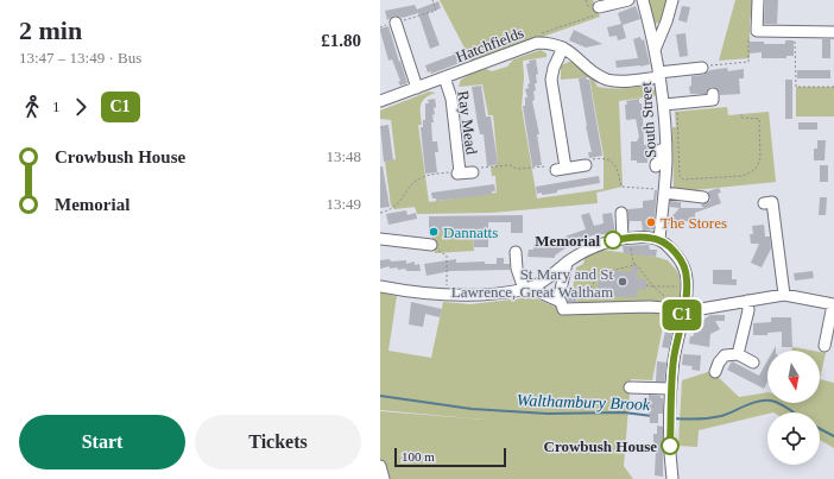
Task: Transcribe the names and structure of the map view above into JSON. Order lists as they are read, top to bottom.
{
  "streets": {
    "street": ["Hatchfields", "South Street", "Ray Mead"]
  },
  "crossings": [
    ["Hatchfields", "South Street"],
    ["Hatchfields", "Ray Mead"]
  ],
  "water": ["Walthambury Brook"],
  "places": [
    "The Stores",
    "Dannatts",
    "Memorial",
    "St Mary and St Lawrence, Great Waltham",
    "Crowbush House"
  ],
  "lines": ["bus line C1"],
  "scale_bar": "100 m",
  "north": "bottom",
  "page": {
    "heading": ["2 min", "13:47 – 13:49 · Bus", "£1.80"],
    "on_map": "C1",
    "legs": ["1", "C1"],
    "list": [
      {
        "name": "Crowbush House",
        "value": "13:48"
      },
      {
        "name": "Memorial",
        "value": "13:49"
      }
    ],
    "buttons": ["Start", "Tickets"],
    "scale": "100 m"
  }
}
